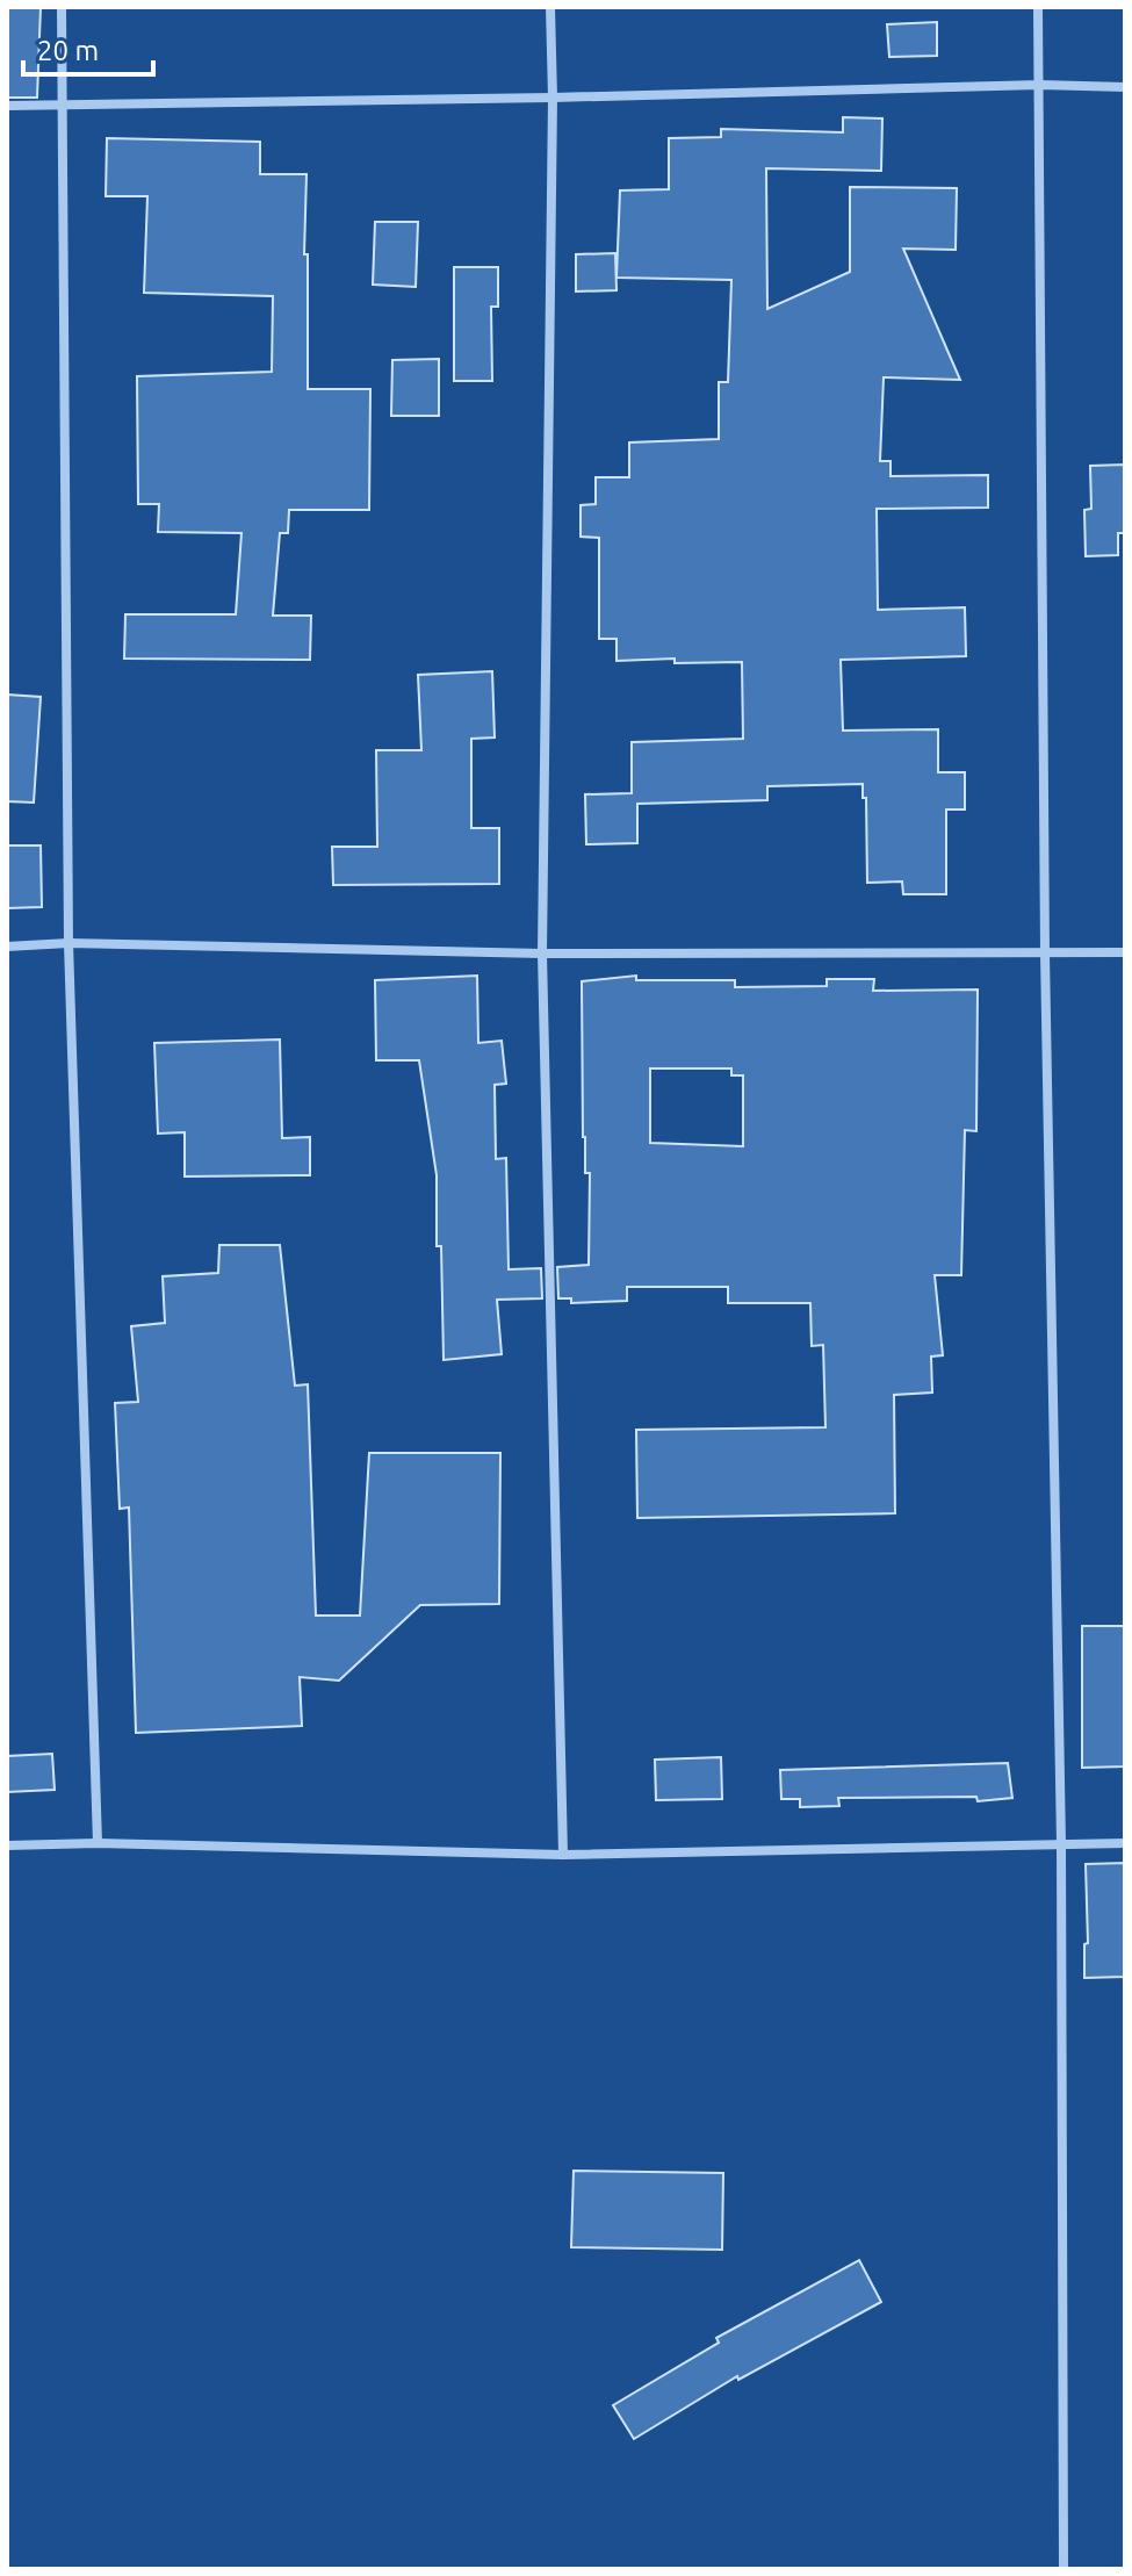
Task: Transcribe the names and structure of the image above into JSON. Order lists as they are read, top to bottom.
{
  "scale_bar": "20 m"
}
